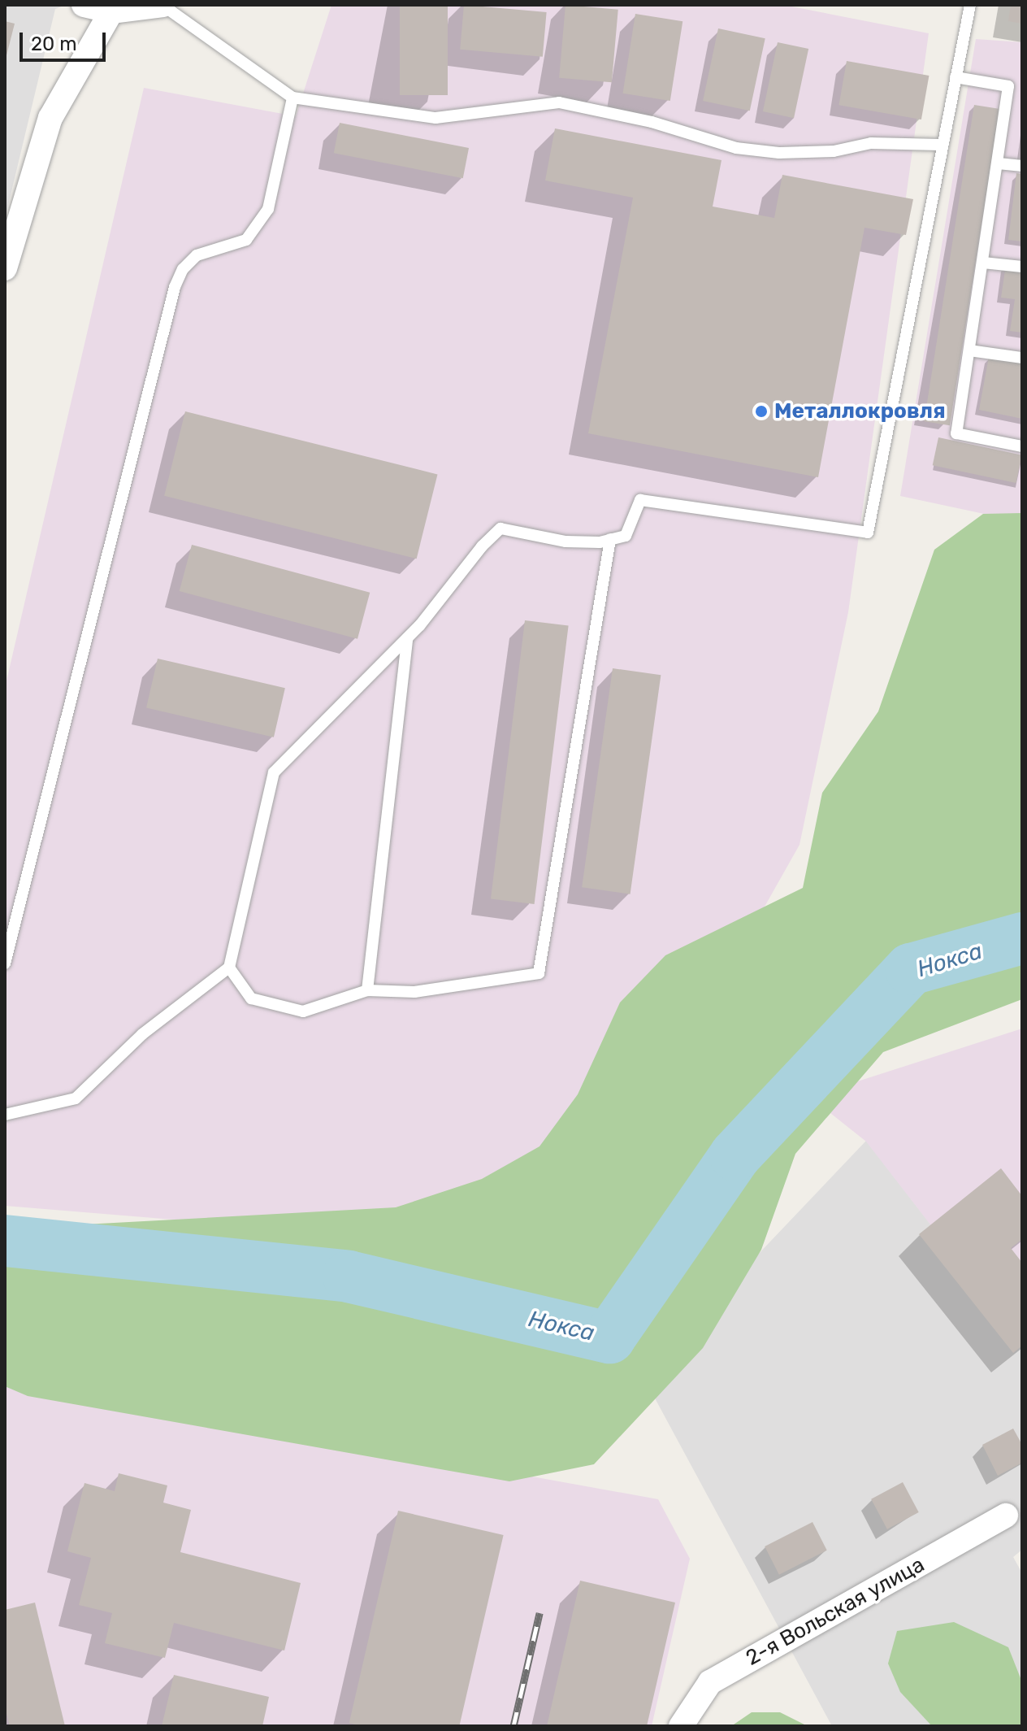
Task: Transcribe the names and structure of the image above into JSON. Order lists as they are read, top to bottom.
{
  "streets": {
    "street": ["2-я Вольская улица"]
  },
  "water": ["Нокса"],
  "places": ["Металлокровля"],
  "scale_bar": "20 m"
}
